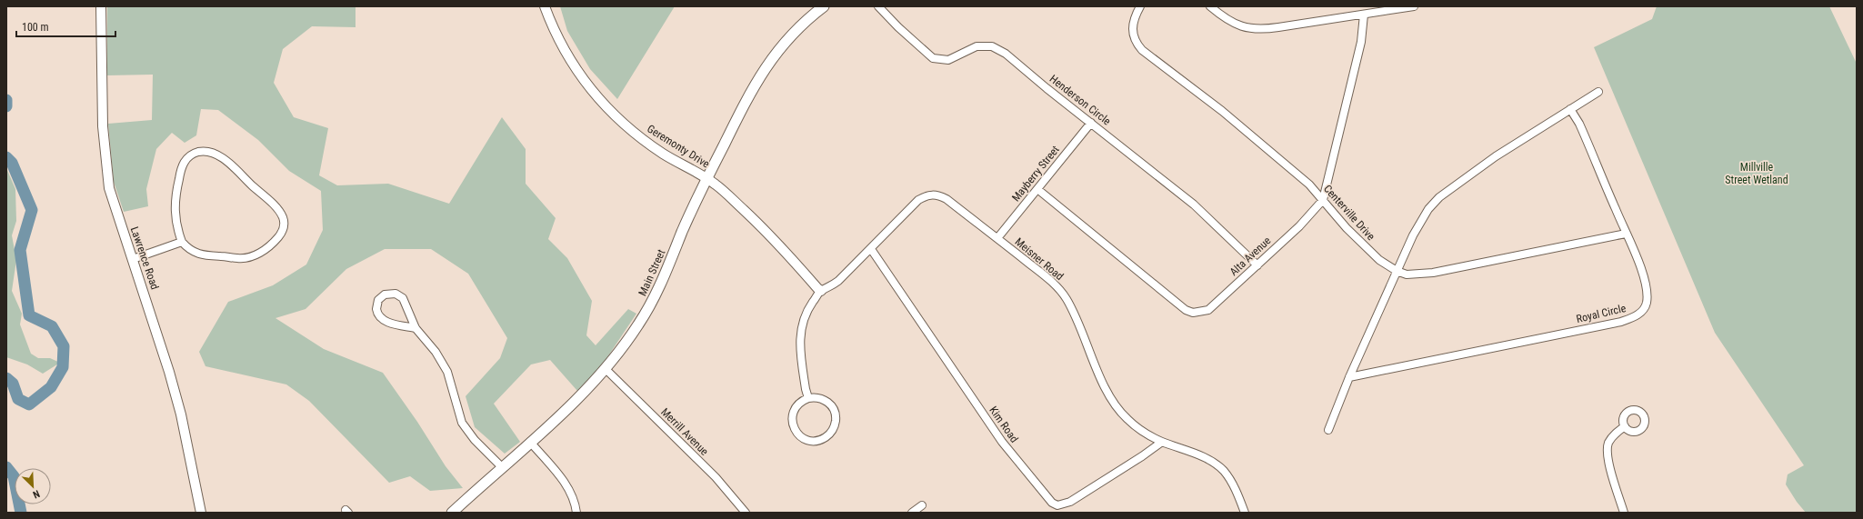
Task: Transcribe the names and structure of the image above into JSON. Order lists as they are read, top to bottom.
{
  "streets": {
    "main road": ["Main Street"],
    "street": [
      "Henderson Circle",
      "Geremonty Drive",
      "Mayberry Street",
      "Centerville Drive",
      "Alta Avenue",
      "Lawrence Road",
      "Meisner Road",
      "Royal Circle",
      "Kim Road",
      "Merrill Avenue"
    ]
  },
  "crossings": [
    ["Henderson Circle", "Mayberry Street"],
    ["Henderson Circle", "Alta Avenue"],
    ["Geremonty Drive", "Meisner Road"],
    ["Geremonty Drive", "Main Street"],
    ["Mayberry Street", "Alta Avenue"],
    ["Mayberry Street", "Meisner Road"],
    ["Centerville Drive", "Alta Avenue"],
    ["Centerville Drive", "Royal Circle"],
    ["Meisner Road", "Kim Road"],
    ["Main Street", "Merrill Avenue"]
  ],
  "parks": ["Millville Street Wetland"],
  "scale_bar": "100 m",
  "north": "bottom right"
}
